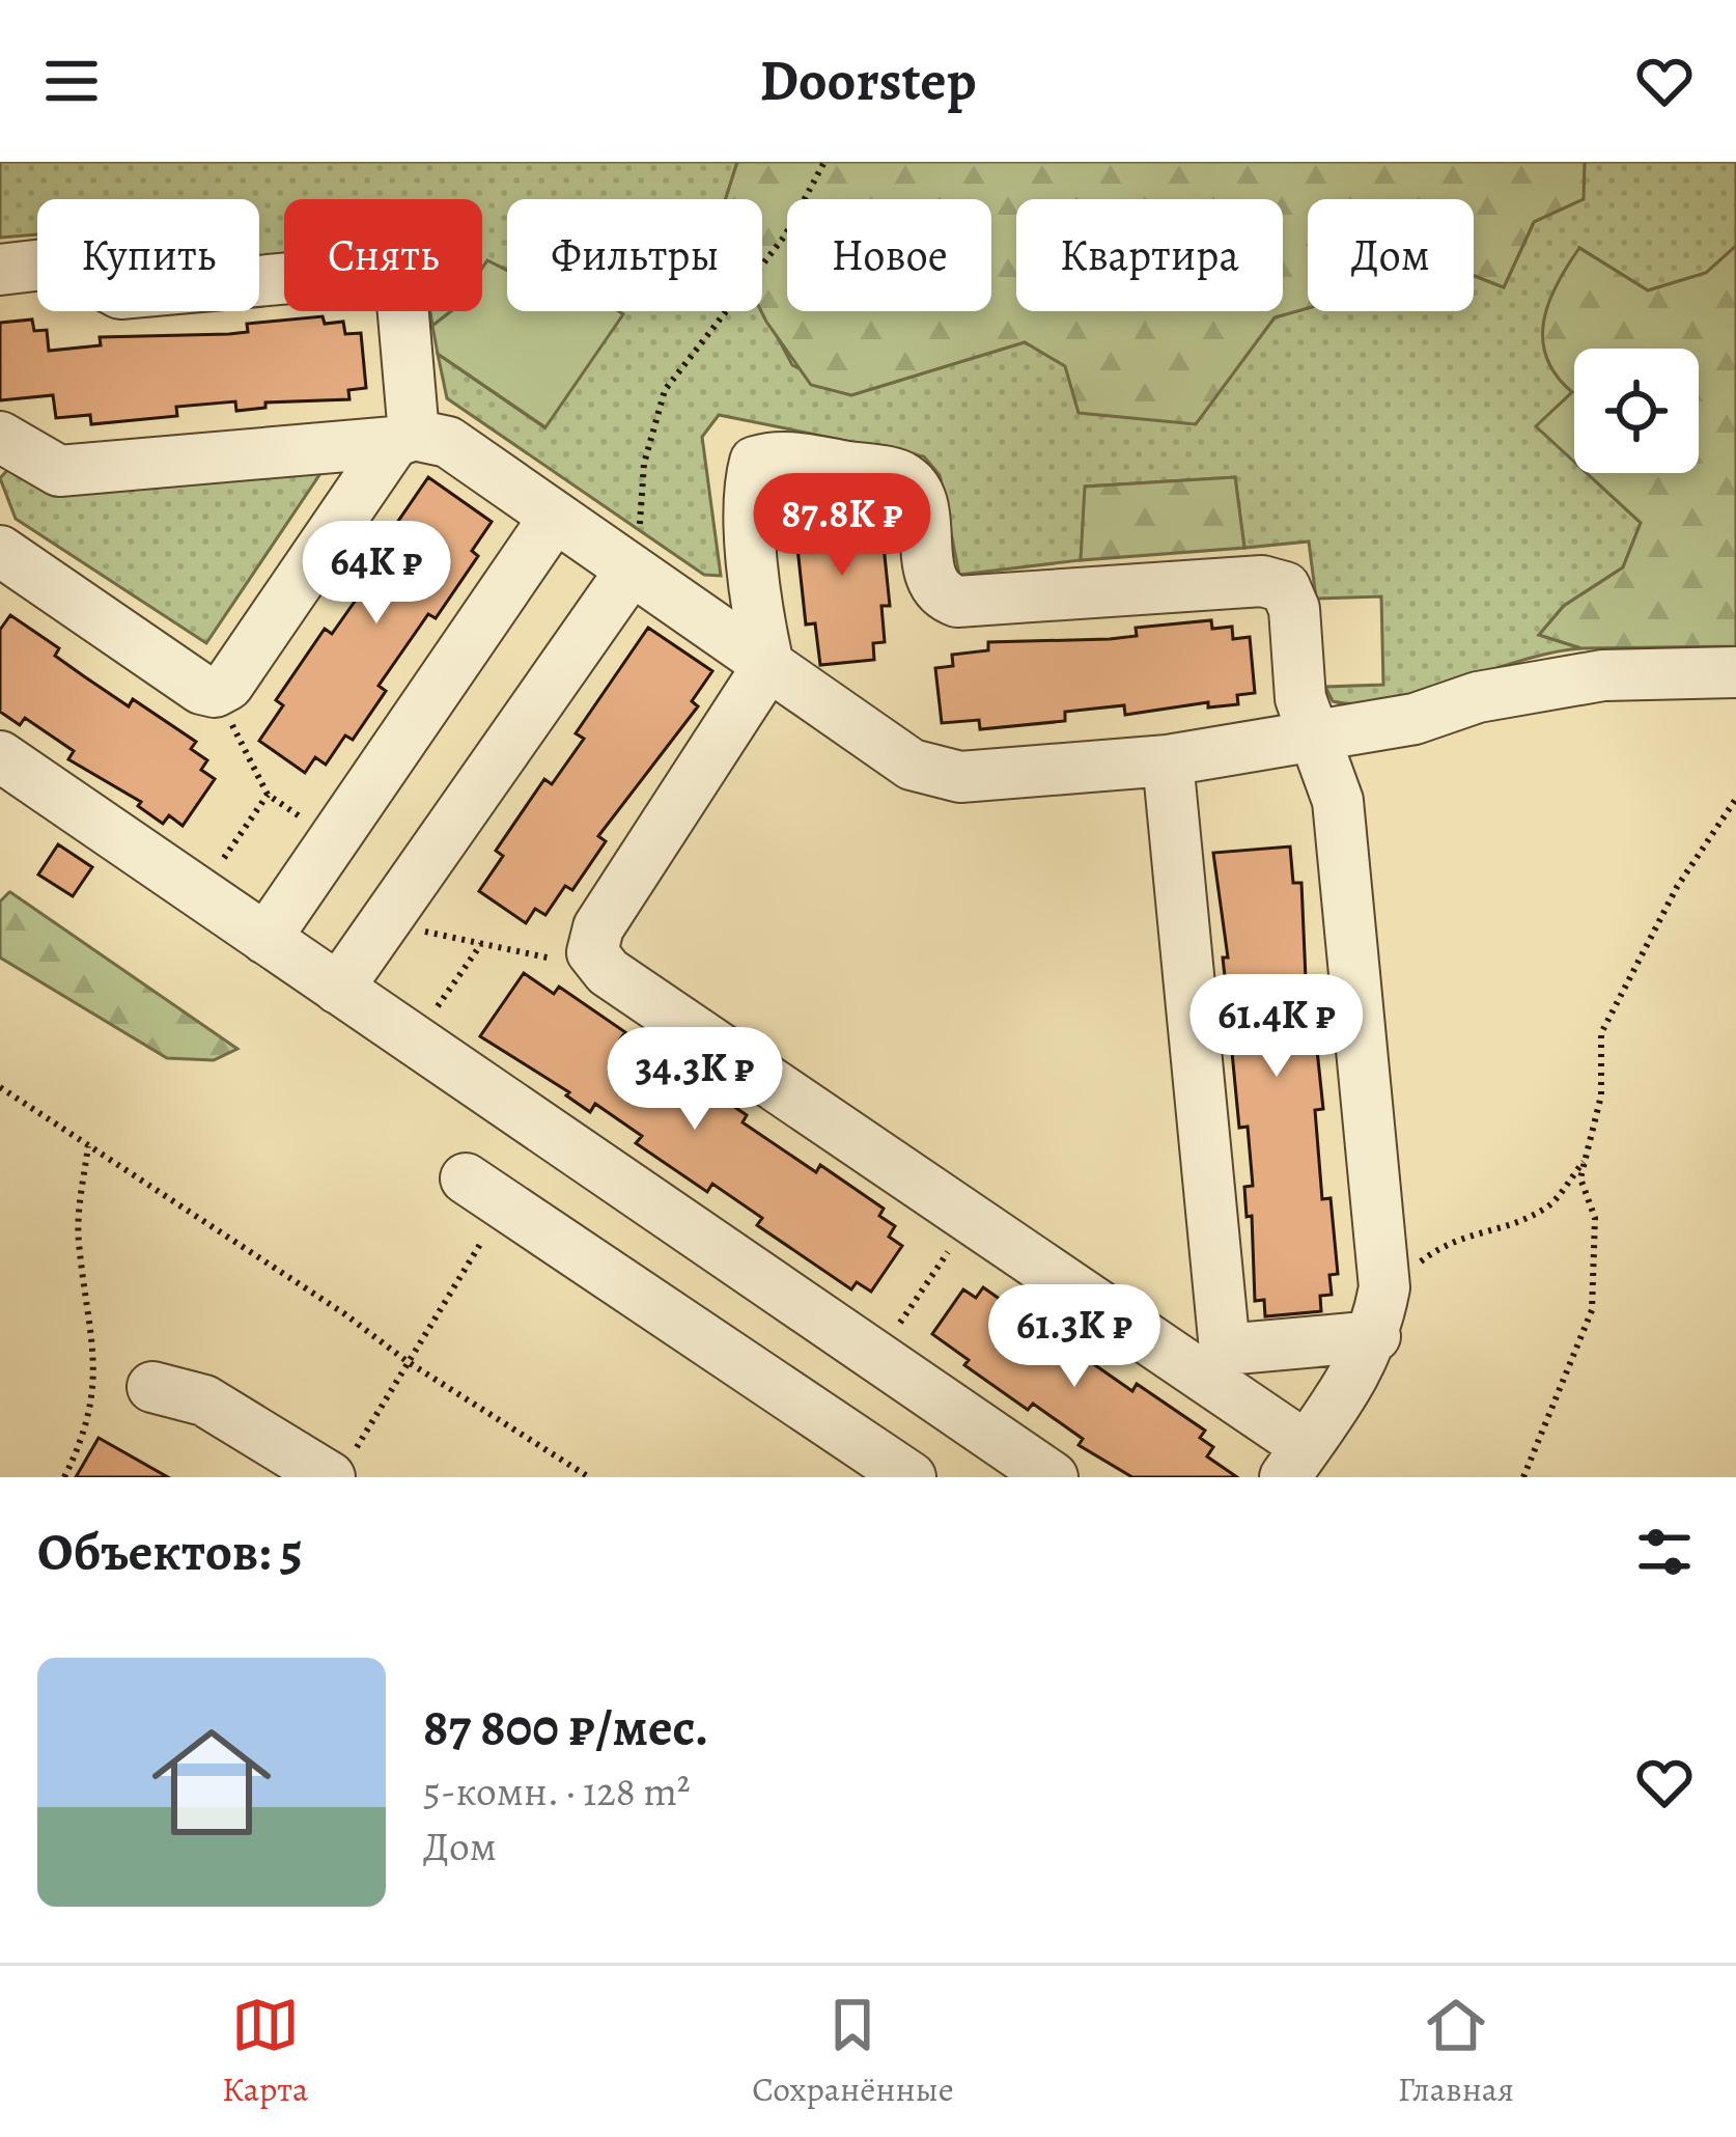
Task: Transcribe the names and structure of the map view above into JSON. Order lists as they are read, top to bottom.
{
  "page": {
    "header": "Doorstep",
    "chip": [
      "Купить",
      "Снять",
      "Фильтры",
      "Новое",
      "Квартира",
      "Дом"
    ],
    "price": [
      "87.8K ₽",
      "64K ₽",
      "61.4K ₽",
      "34.3K ₽",
      "61.3K ₽"
    ],
    "heading": "Объектов: 5",
    "list": [
      {
        "name": "87 800 ₽/мес.",
        "note": "5-комн. · 128 m² · Дом"
      }
    ],
    "tabs": ["Карта", "Сохранённые", "Главная"]
  }
}
